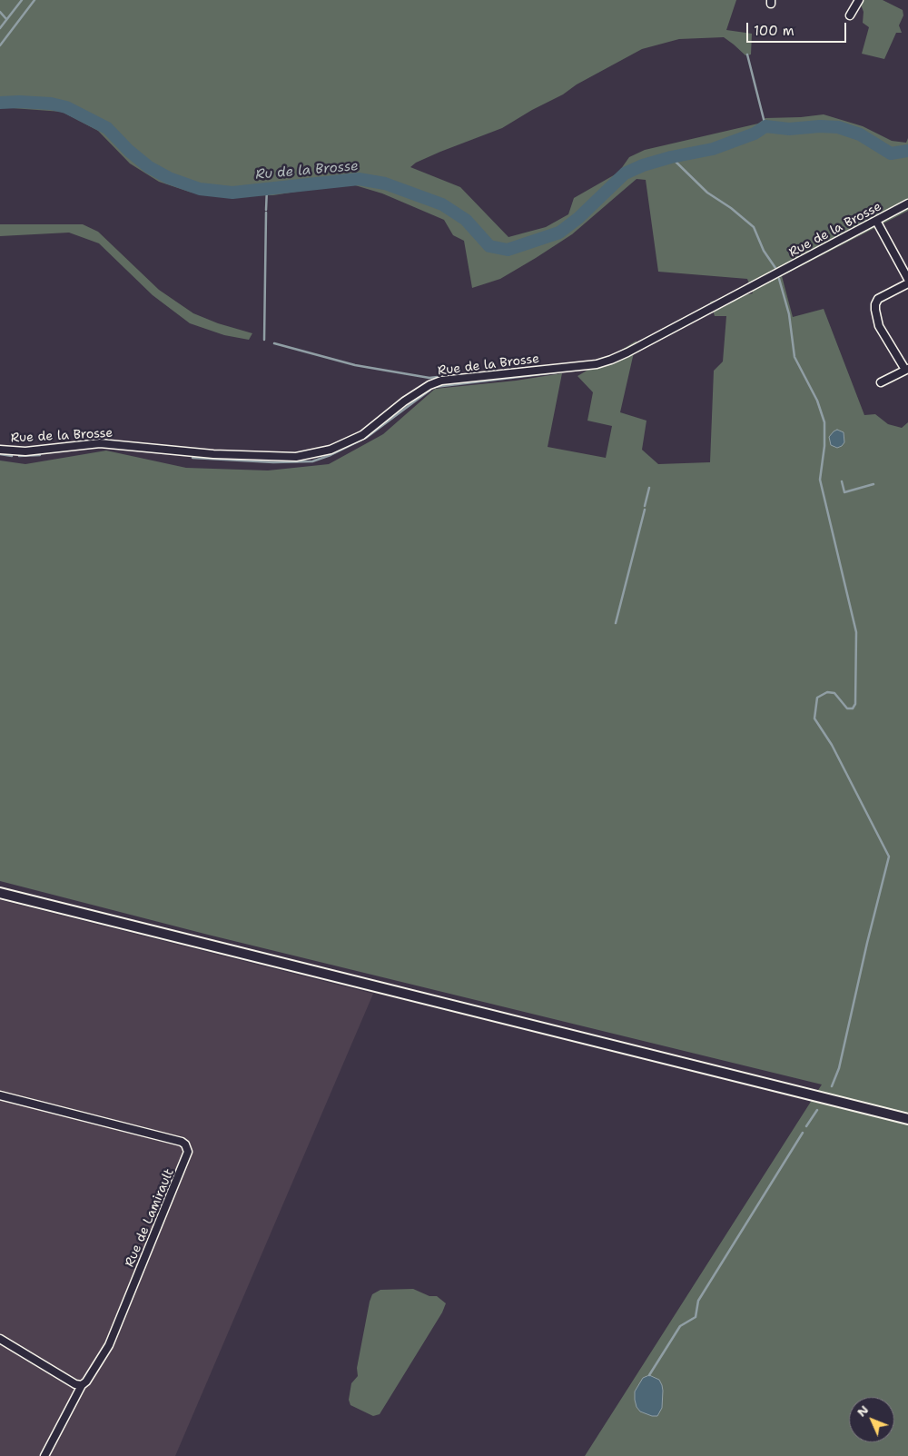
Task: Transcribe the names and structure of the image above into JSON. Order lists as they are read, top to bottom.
{
  "streets": {
    "street": ["Rue de la Brosse", "Rue de Lamirault"]
  },
  "water": ["Ru de la Brosse"],
  "scale_bar": "100 m",
  "north": "top left"
}
